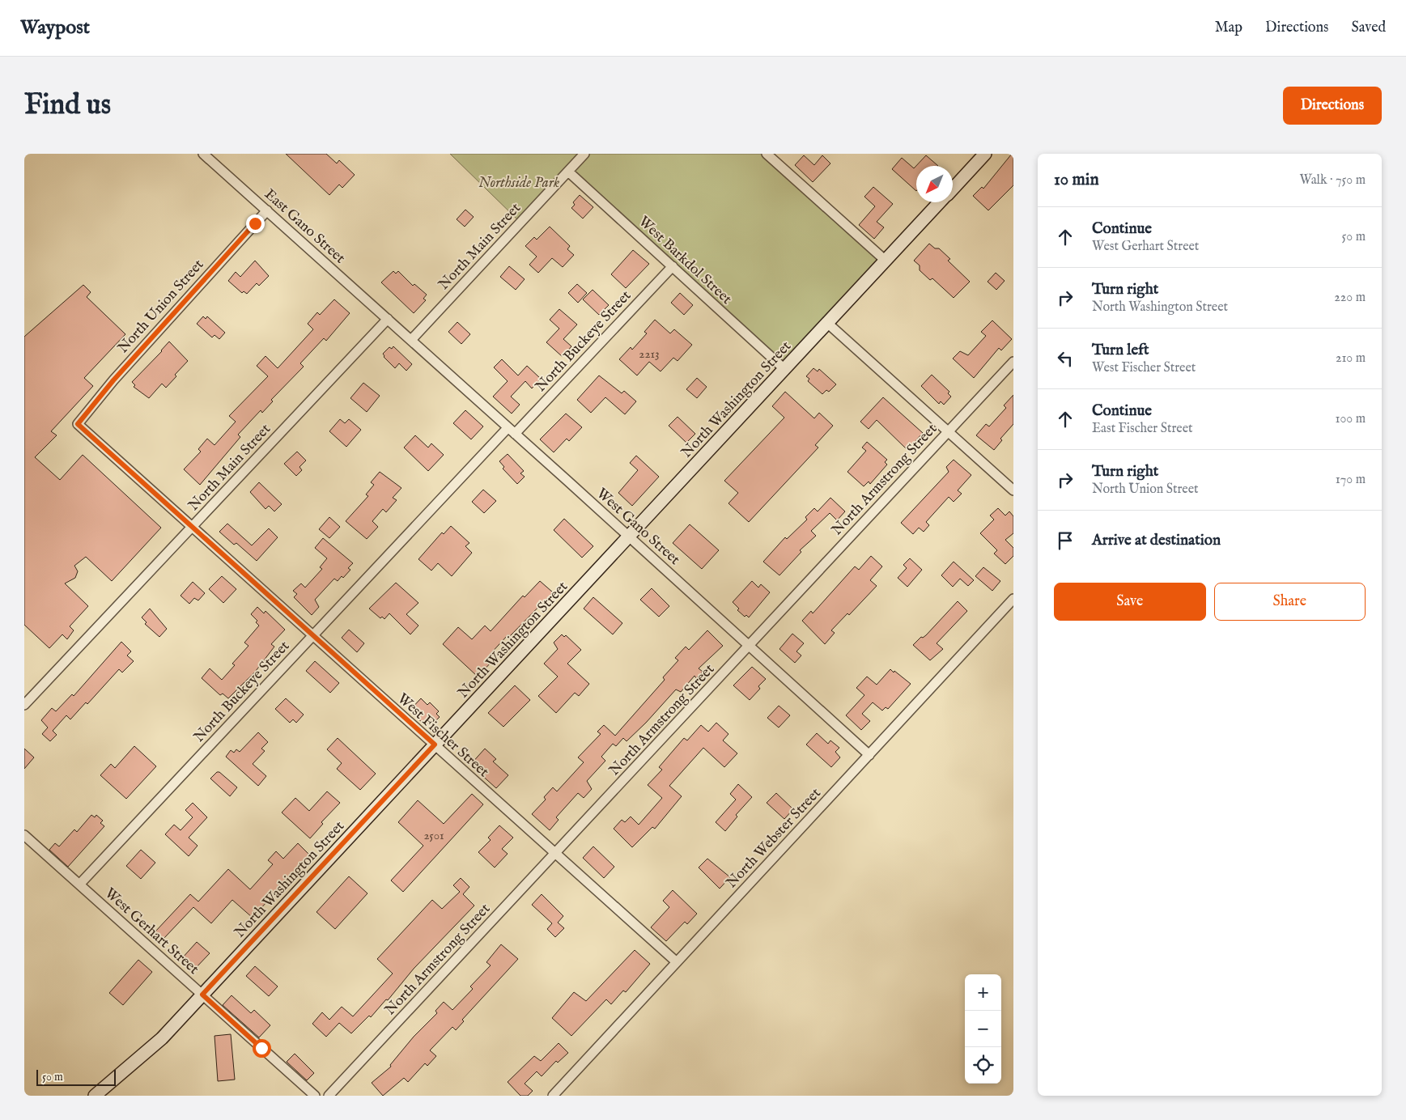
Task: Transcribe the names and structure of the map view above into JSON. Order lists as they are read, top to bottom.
{
  "streets": {
    "main road": ["North Washington Street"],
    "street": [
      "East Gano Street",
      "North Main Street",
      "West Barkdol Street",
      "North Union Street",
      "North Buckeye Street",
      "North Armstrong Street",
      "West Gano Street",
      "West Fischer Street",
      "North Webster Street",
      "West Gerhart Street"
    ]
  },
  "crossings": [
    ["East Gano Street", "North Main Street"],
    ["East Gano Street", "North Union Street"],
    ["East Gano Street", "West Gano Street"],
    ["North Main Street", "West Barkdol Street"],
    ["North Main Street", "West Gano Street"],
    ["North Main Street", "West Fischer Street"],
    ["West Barkdol Street", "North Buckeye Street"],
    ["West Barkdol Street", "North Washington Street"],
    ["North Union Street", "West Fischer Street"],
    ["North Buckeye Street", "West Gano Street"],
    ["North Buckeye Street", "West Fischer Street"],
    ["North Buckeye Street", "West Gerhart Street"],
    ["North Washington Street", "West Gano Street"],
    ["North Washington Street", "West Fischer Street"],
    ["North Washington Street", "West Gerhart Street"],
    ["North Armstrong Street", "West Gano Street"],
    ["North Armstrong Street", "West Fischer Street"],
    ["West Gano Street", "North Webster Street"],
    ["West Fischer Street", "North Webster Street"]
  ],
  "parks": ["Northside Park"],
  "house_numbers": ["2213", "2501"],
  "scale_bar": "50 m",
  "north": "bottom left",
  "page": {
    "header": "Waypost",
    "nav": ["Map", "Directions", "Saved"],
    "buttons": [
      "Directions",
      ["Save", "Share"]
    ],
    "title": "Find us",
    "heading": ["10 min", "Walk · 750 m"],
    "list": [
      ["Continue", "West Gerhart Street", "50 m"],
      ["Turn right", "North Washington Street", "220 m"],
      ["Turn left", "West Fischer Street", "210 m"],
      ["Continue", "East Fischer Street", "100 m"],
      ["Turn right", "North Union Street", "170 m"],
      "Arrive at destination"
    ],
    "map_buttons": ["+", "−"],
    "scale": "50 m"
  }
}
